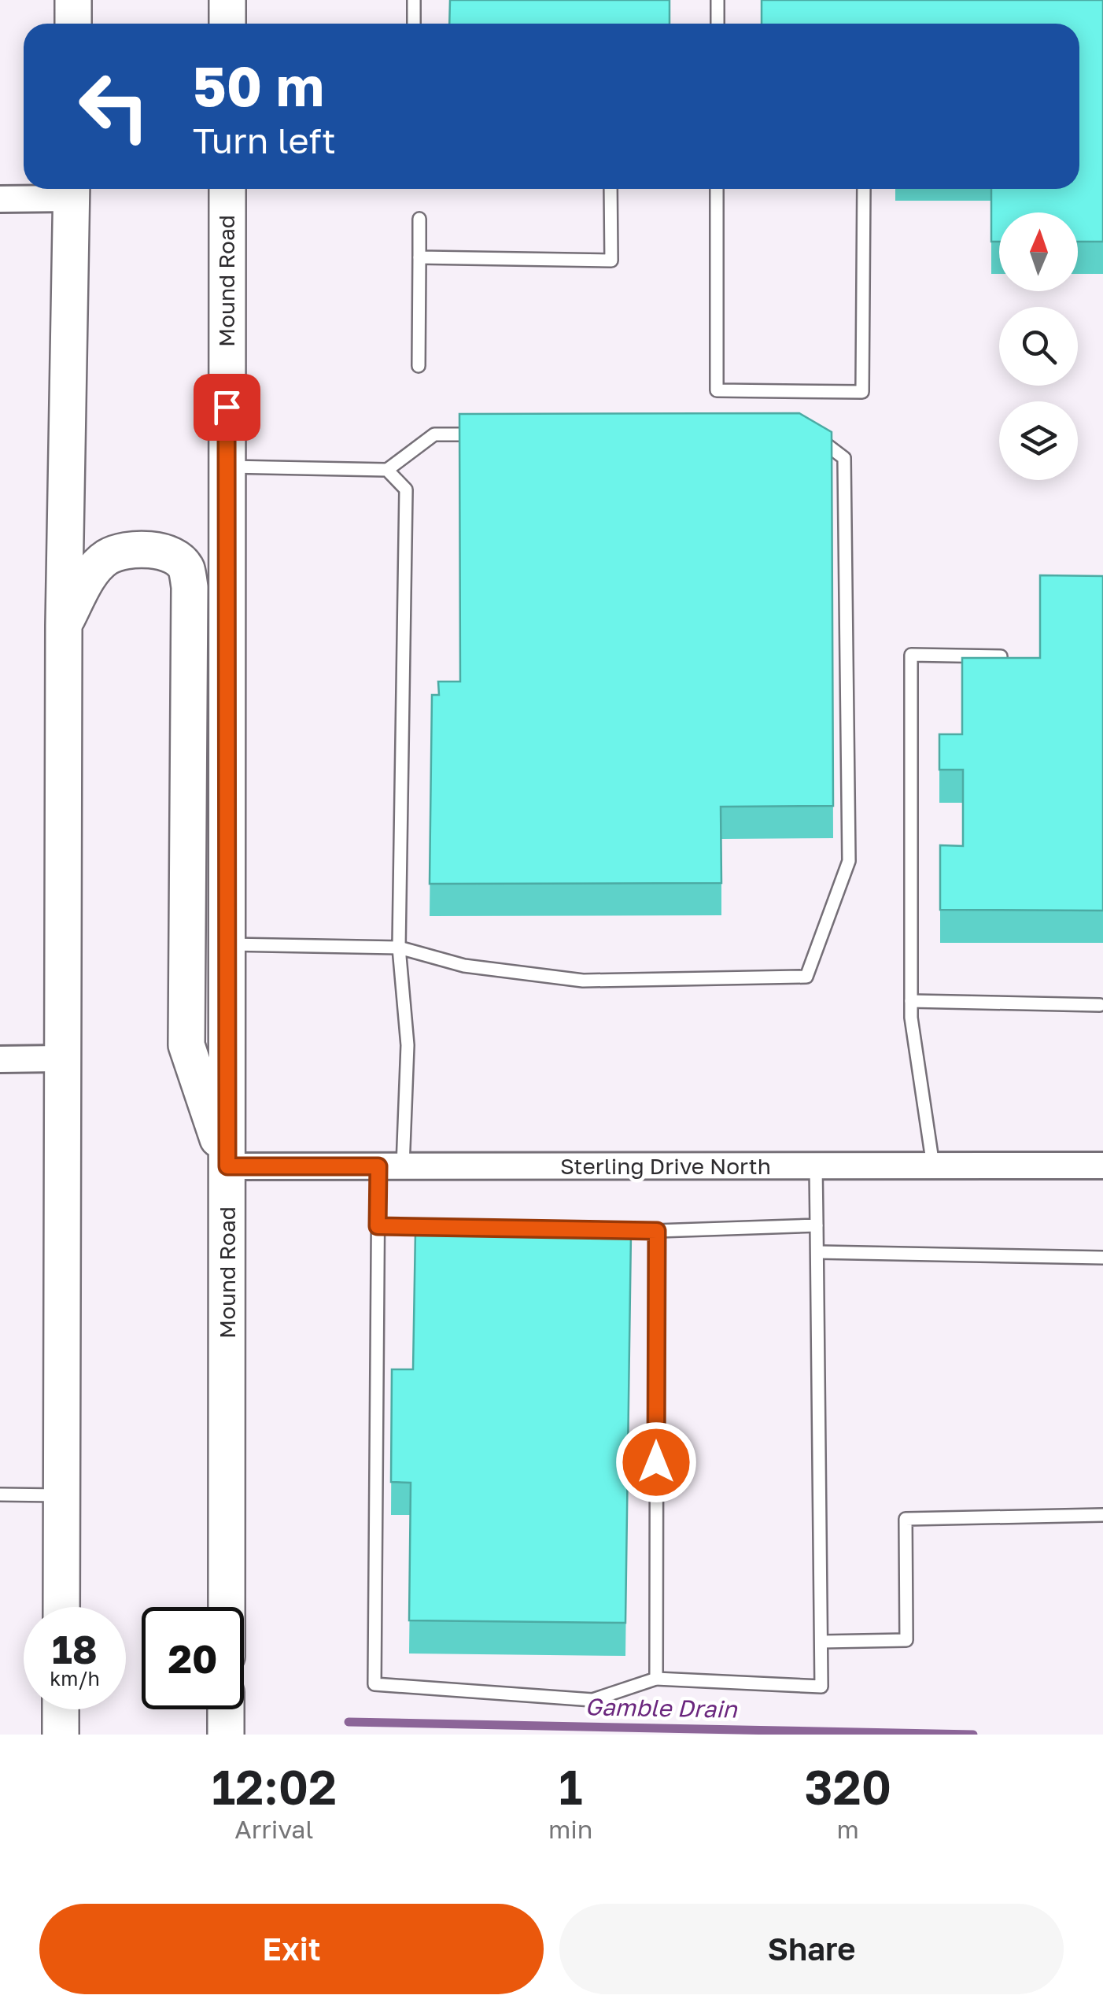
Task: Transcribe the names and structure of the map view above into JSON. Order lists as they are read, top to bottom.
{
  "streets": {
    "main road": ["Mound Road"],
    "street": ["Sterling Drive North"]
  },
  "crossings": [
    ["Mound Road", "Sterling Drive North"]
  ],
  "water": ["Gamble Drain"],
  "north": "top",
  "page": {
    "turn": ["50 m", "Turn left"],
    "speed": "18 km/h",
    "limit": "20",
    "eta": [
      "12:02",
      "Arrival",
      "1",
      "min",
      "320",
      "m"
    ],
    "buttons": ["Exit", "Share"]
  }
}
